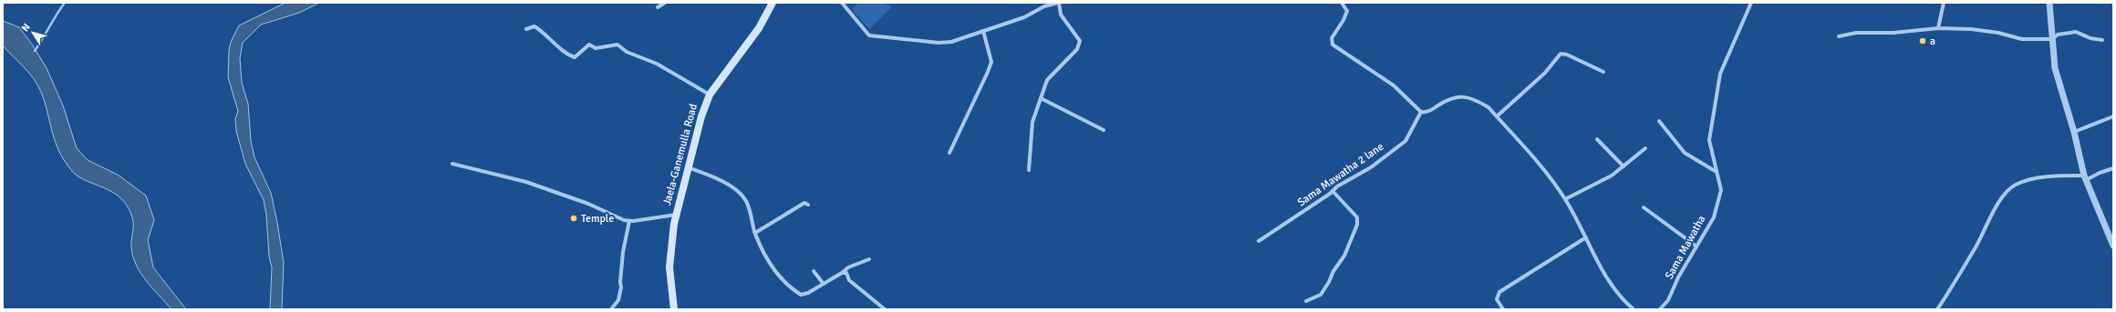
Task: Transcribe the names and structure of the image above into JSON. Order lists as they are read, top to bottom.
{
  "streets": {
    "main road": ["Jaela-Ganemulla Road"],
    "street": ["Sama Mawatha 2 lane", "Sama Mawatha"]
  },
  "places": ["a", "Temple"],
  "north": "top left"
}
